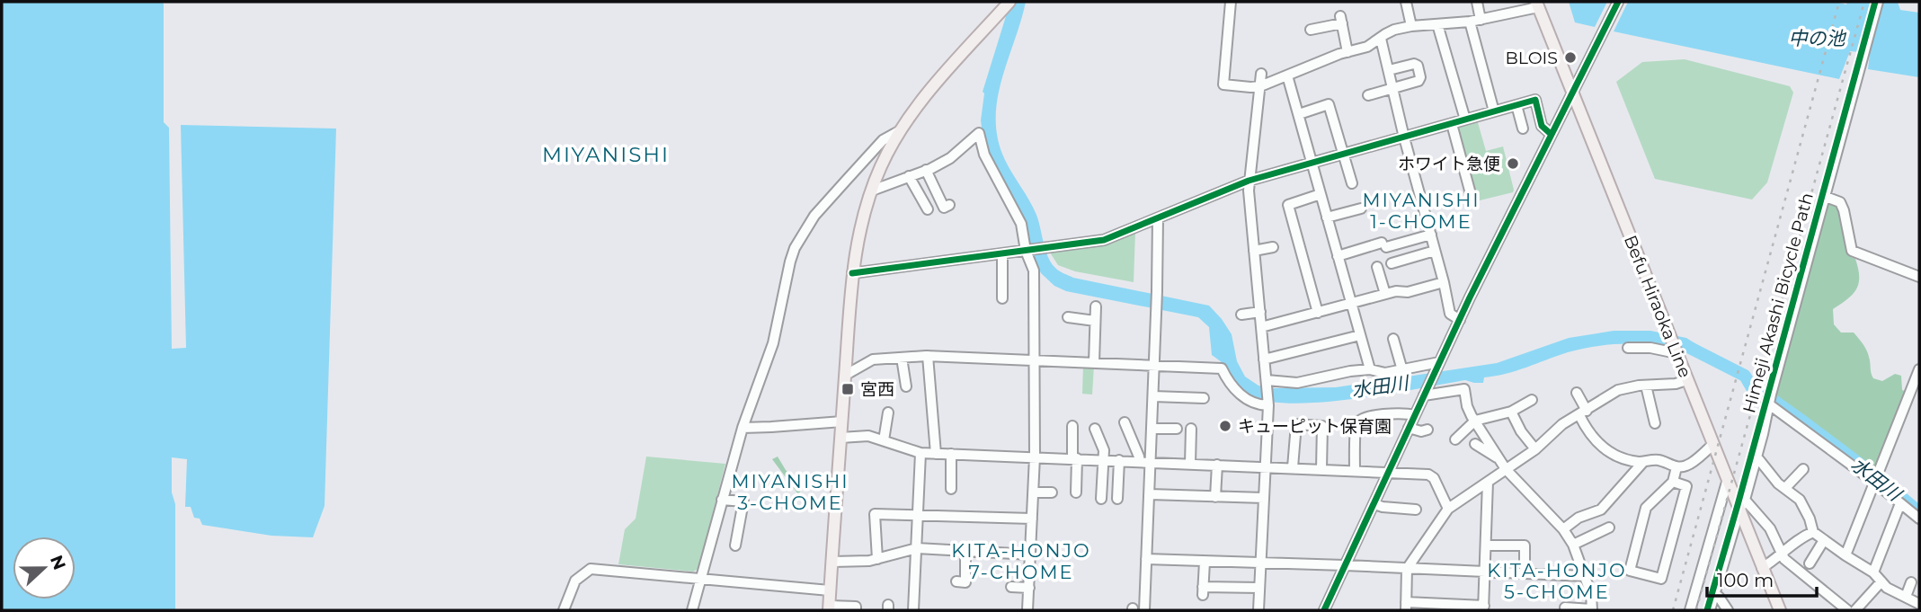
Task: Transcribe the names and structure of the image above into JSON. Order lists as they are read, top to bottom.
{
  "streets": {
    "main road": ["Befu Hiraoka Line"],
    "cycle path": ["Himeji Akashi Bicycle Path"]
  },
  "districts": [
    "MIYANISHI",
    "MIYANISHI 1-CHOME",
    "MIYANISHI 3-CHOME",
    "KITA-HONJO 7-CHOME",
    "KITA-HONJO 5-CHOME"
  ],
  "water": ["中の池", "水田川"],
  "places": {
    "other": ["BLOIS", "ホワイト急便", "キューピット保育園"],
    "transit": ["宮西"]
  },
  "scale_bar": "100 m",
  "north": "right"
}
